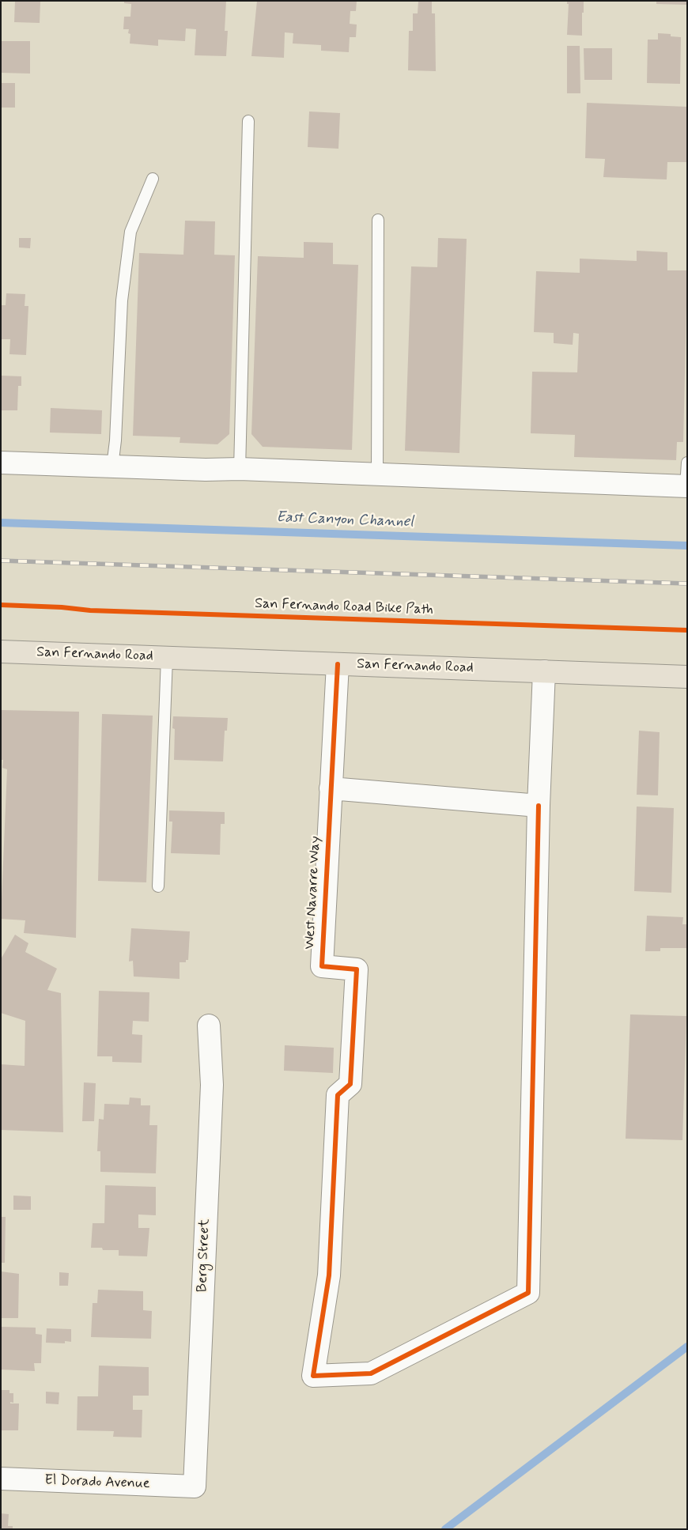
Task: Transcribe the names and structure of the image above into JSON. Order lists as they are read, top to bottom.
{
  "streets": {
    "main road": ["San Fernando Road"],
    "street": ["West Navarre Way", "Berg Street", "El Dorado Avenue"],
    "cycle path": ["San Fernando Road Bike Path"]
  },
  "crossings": [
    ["San Fernando Road", "West Navarre Way"],
    ["Berg Street", "El Dorado Avenue"]
  ],
  "water": ["East Canyon Channel"]
}
